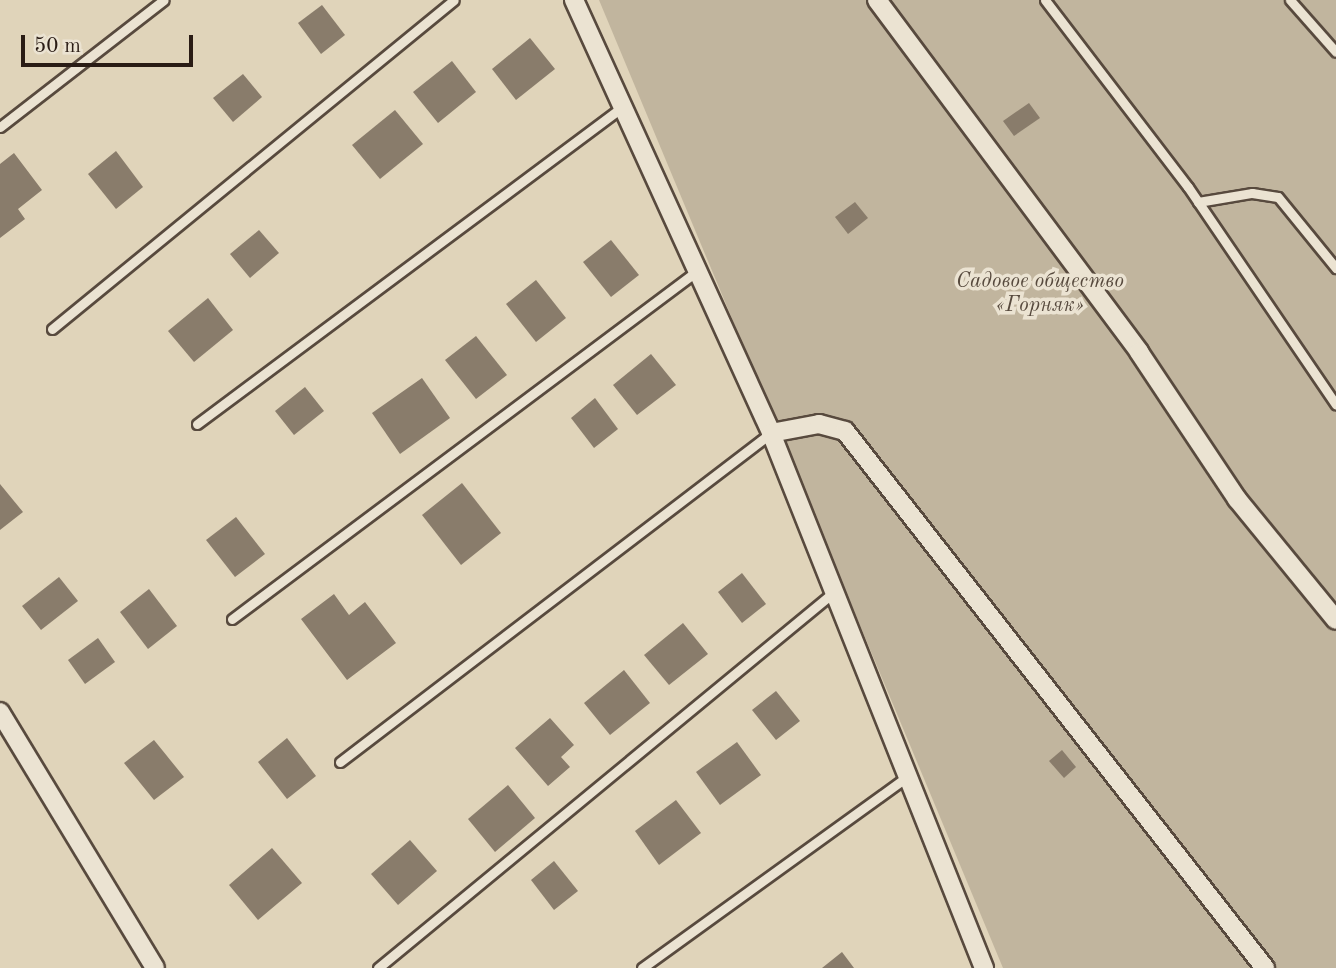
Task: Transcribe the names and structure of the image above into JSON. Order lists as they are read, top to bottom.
{
  "parks": ["Садовое общество «Горняк»"],
  "scale_bar": "50 m"
}
